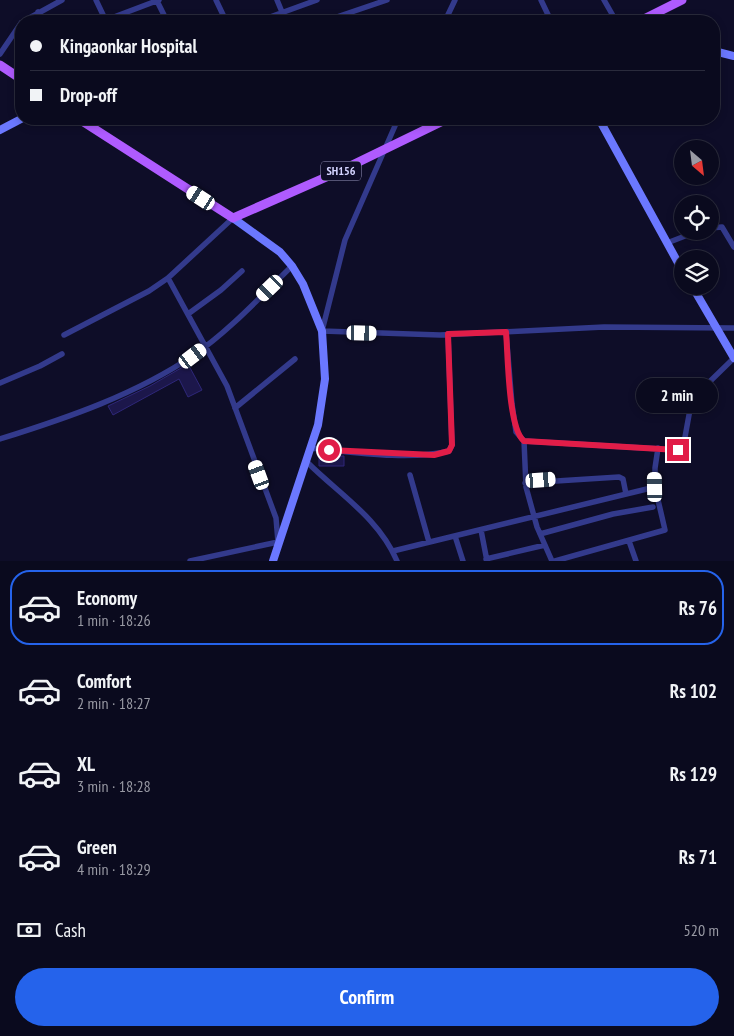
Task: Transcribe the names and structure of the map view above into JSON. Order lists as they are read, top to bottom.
{
  "streets": {
    "main road": ["SH156"]
  },
  "north": "bottom right",
  "page": {
    "banner": ["Kingaonkar Hospital", "Drop-off"],
    "bubble": "2 min",
    "list": [
      {
        "name": "Economy",
        "note": "1 min · 18:26",
        "value": "Rs 76"
      },
      {
        "name": "Comfort",
        "note": "2 min · 18:27",
        "value": "Rs 102"
      },
      {
        "name": "XL",
        "note": "3 min · 18:28",
        "value": "Rs 129"
      },
      {
        "name": "Green",
        "note": "4 min · 18:29",
        "value": "Rs 71"
      }
    ],
    "pay": ["Cash", "520 m"],
    "buttons": "Confirm"
  }
}
